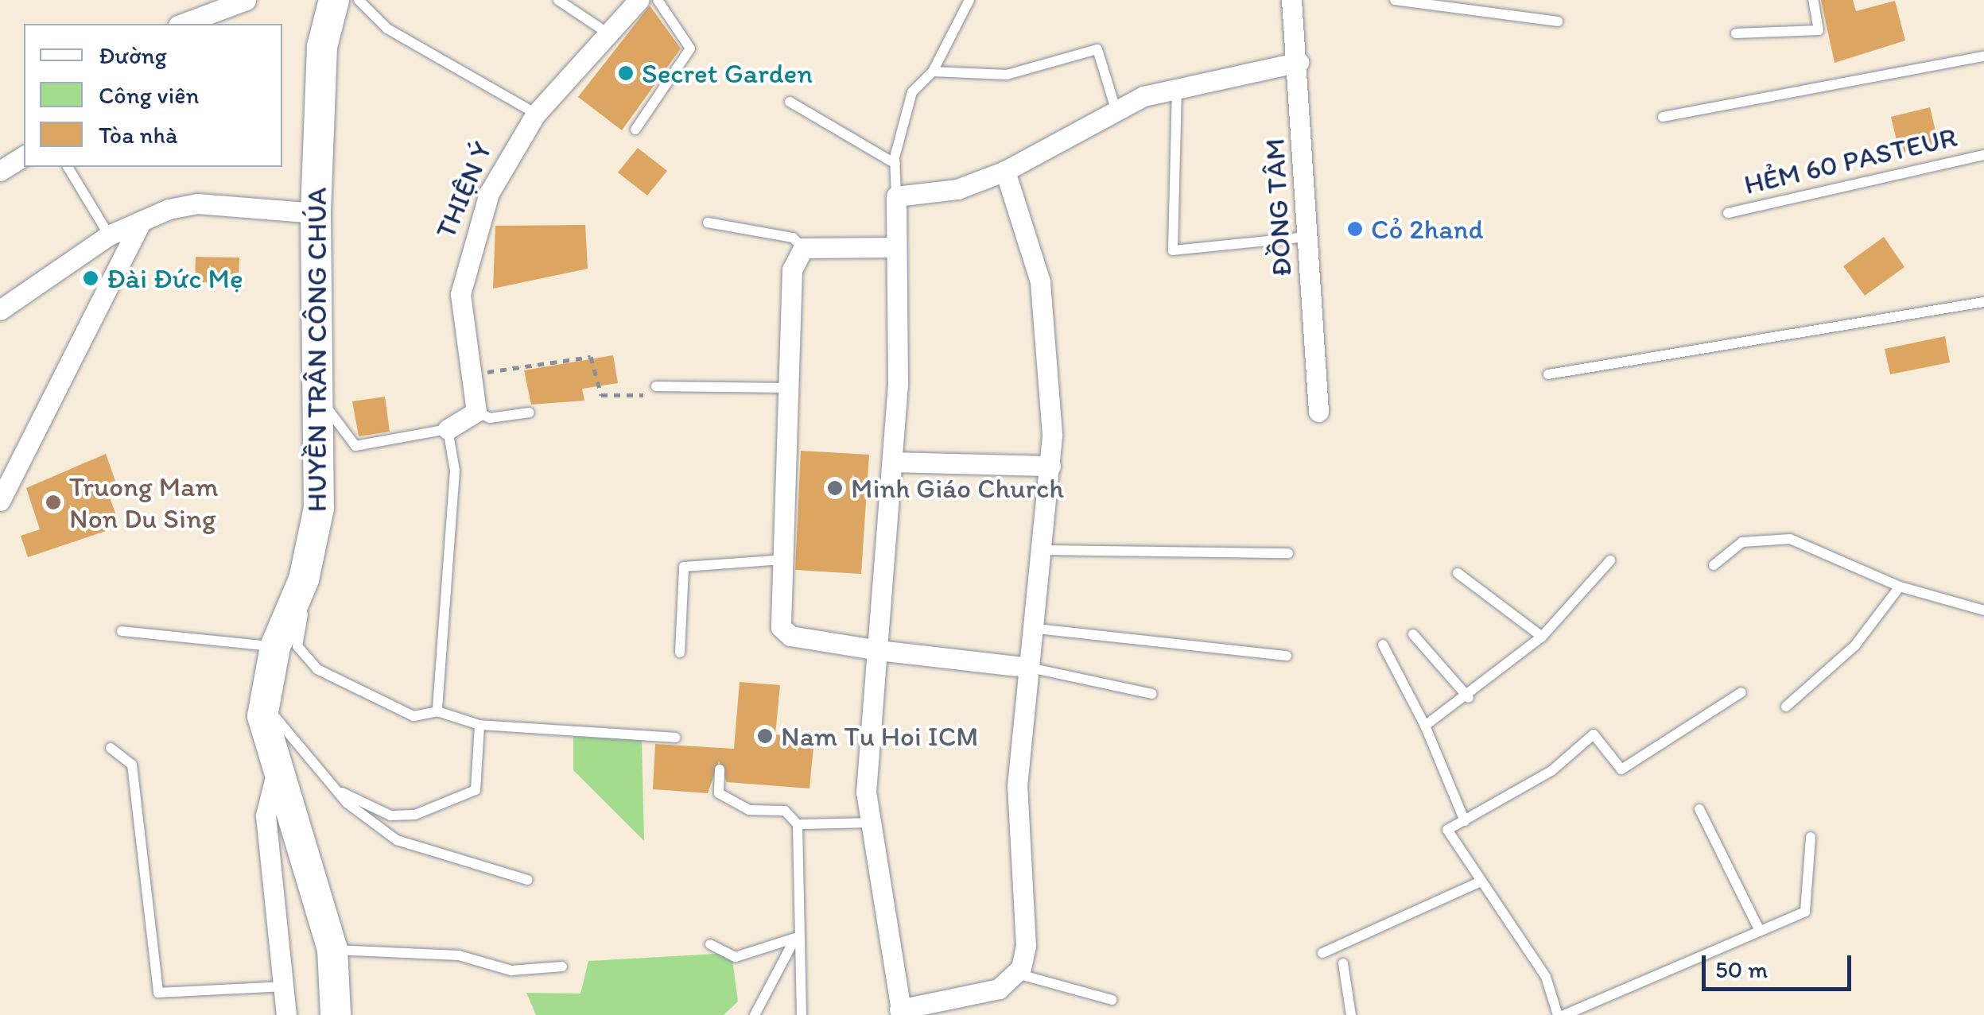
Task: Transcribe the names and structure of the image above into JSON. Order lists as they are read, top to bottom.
{
  "streets": {
    "street": ["THIỆN Ý", "ĐỒNG TÂM", "HUYỀN TRÂN CÔNG CHÚA"],
    "lane": ["HẺM 60 PASTEUR"]
  },
  "places": [
    "Secret Garden",
    "Cỏ 2hand",
    "Đài Đức Mẹ",
    "Minh Giáo Church",
    "Truong Mam Non Du Sing",
    "Nam Tu Hoi ICM"
  ],
  "legend": ["Đường", "Công viên", "Tòa nhà"],
  "scale_bar": "50 m"
}
